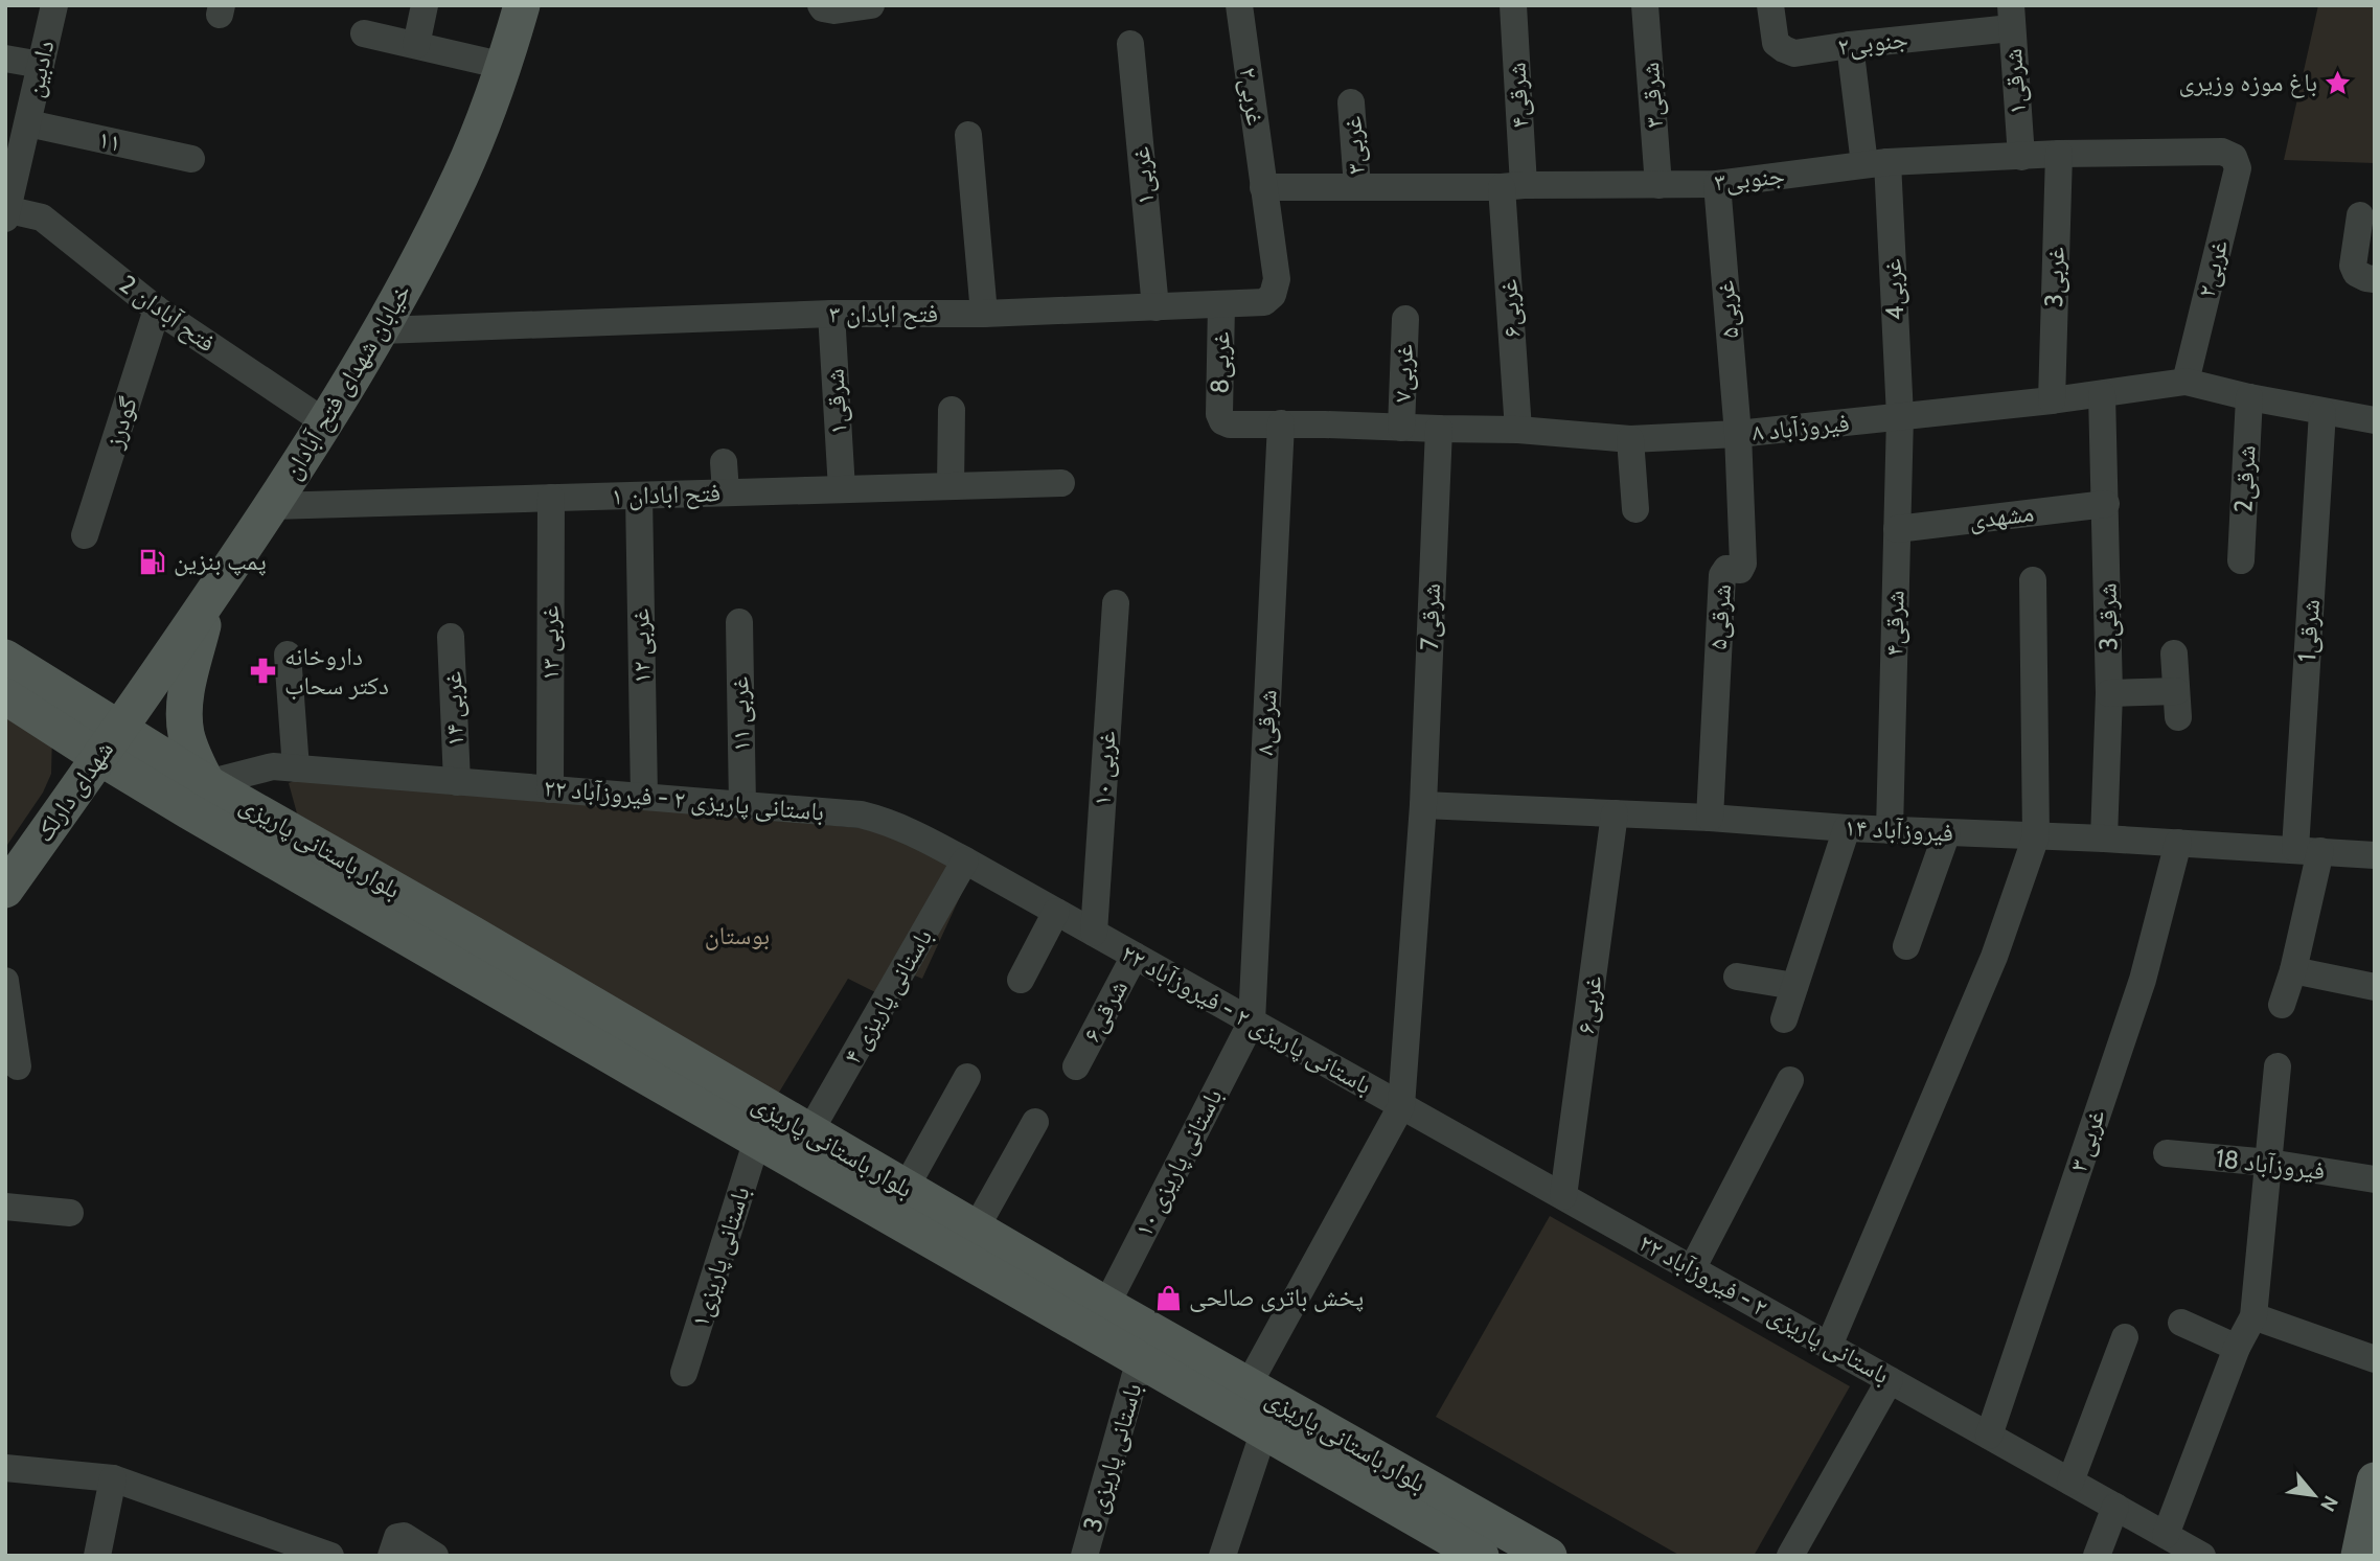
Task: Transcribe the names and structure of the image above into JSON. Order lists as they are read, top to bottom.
{
  "streets": {
    "main road": ["خیابان شهدای فتح آبادان", "شهدای دارلک", "بلوار باستانی پاریزی"],
    "street": [
      "جنوبی۲",
      "دادبین",
      "شرقی۱",
      "شرقی۴",
      "شرقی۳",
      "غربی۲",
      "۱۱",
      "غربی۳",
      "غربی۱",
      "جنوبی۳",
      "غربی3",
      "غربی4",
      "غربی۶",
      "غربی۵",
      "فتح آبادان 2",
      "فتح ابادان ۳",
      "غربی8",
      "غربی۷",
      "گودرز",
      "فیروزآباد ۸",
      "شرقی2",
      "فتح ابادان ۱",
      "مشهدی",
      "شرقی7",
      "شرقی۵",
      "شرقی3",
      "شرقی1",
      "غربی ۱۳",
      "غربی ۱۲",
      "غربی ۱۴",
      "غربی ۱۱",
      "شرقی۸",
      "غربی ۱۰",
      "باستانی پاریزی ۲ - فیروزآباد ۲۲",
      "فیروزآباد ۱۴",
      "باستانی پاریزی ۴",
      "شرقی۶",
      "غربی ۳",
      "باستانی پاریزی ۱۰",
      "فیروزآباد 18",
      "باستانی پاریزی۱",
      "باستانی پاریزی 3"
    ]
  },
  "crossings": [
    ["جنوبی۲", "شرقی۱"],
    ["جنوبی۲", "غربی4"],
    ["دادبین", "۱۱"],
    ["دادبین", "فتح آبادان 2"],
    ["شرقی۱", "جنوبی۳"],
    ["شرقی۱", "فتح ابادان ۳"],
    ["شرقی۱", "فتح ابادان ۱"],
    ["شرقی۴", "جنوبی۳"],
    ["شرقی۴", "غربی4"],
    ["شرقی۴", "غربی۶"],
    ["شرقی۴", "فیروزآباد ۸"],
    ["شرقی۴", "مشهدی"],
    ["شرقی۴", "فیروزآباد ۱۴"],
    ["شرقی۳", "جنوبی۳"],
    ["غربی۲", "جنوبی۳"],
    ["غربی۲", "فتح ابادان ۳"],
    ["غربی۲", "فیروزآباد ۸"],
    ["غربی۳", "جنوبی۳"],
    ["غربی۱", "فتح ابادان ۳"],
    ["جنوبی۳", "غربی3"],
    ["جنوبی۳", "غربی4"],
    ["جنوبی۳", "غربی۶"],
    ["جنوبی۳", "غربی۵"],
    ["جنوبی۳", "فتح ابادان ۳"],
    ["غربی3", "فیروزآباد ۸"],
    ["غربی4", "فیروزآباد ۸"],
    ["غربی۶", "فیروزآباد ۸"],
    ["غربی۶", "باستانی پاریزی ۲ - فیروزآباد ۲۲"],
    ["غربی۶", "فیروزآباد ۱۴"],
    ["غربی۵", "فیروزآباد ۸"],
    ["غربی۵", "شرقی۵"],
    ["فتح آبادان 2", "خیابان شهدای فتح آبادان"],
    ["فتح آبادان 2", "گودرز"],
    ["فتح ابادان ۳", "غربی8"],
    ["فتح ابادان ۳", "خیابان شهدای فتح آبادان"],
    ["غربی8", "فیروزآباد ۸"],
    ["غربی۷", "فیروزآباد ۸"],
    ["خیابان شهدای فتح آبادان", "فتح ابادان ۱"],
    ["خیابان شهدای فتح آبادان", "شهدای دارلک"],
    ["خیابان شهدای فتح آبادان", "بلوار باستانی پاریزی"],
    ["فیروزآباد ۸", "شرقی2"],
    ["فیروزآباد ۸", "شرقی7"],
    ["فیروزآباد ۸", "شرقی۵"],
    ["فیروزآباد ۸", "شرقی3"],
    ["فیروزآباد ۸", "شرقی1"],
    ["فیروزآباد ۸", "شرقی۸"],
    ["فتح ابادان ۱", "غربی ۱۳"],
    ["فتح ابادان ۱", "غربی ۱۲"],
    ["مشهدی", "شرقی3"],
    ["شرقی7", "باستانی پاریزی ۲ - فیروزآباد ۲۲"],
    ["شرقی7", "فیروزآباد ۱۴"],
    ["شرقی۵", "فیروزآباد ۱۴"],
    ["شرقی3", "فیروزآباد ۱۴"],
    ["شرقی1", "فیروزآباد ۱۴"],
    ["غربی ۱۳", "باستانی پاریزی ۲ - فیروزآباد ۲۲"],
    ["غربی ۱۲", "باستانی پاریزی ۲ - فیروزآباد ۲۲"],
    ["غربی ۱۴", "باستانی پاریزی ۲ - فیروزآباد ۲۲"],
    ["غربی ۱۱", "باستانی پاریزی ۲ - فیروزآباد ۲۲"],
    ["شرقی۸", "باستانی پاریزی ۲ - فیروزآباد ۲۲"],
    ["شرقی۸", "باستانی پاریزی ۱۰"],
    ["غربی ۱۰", "باستانی پاریزی ۲ - فیروزآباد ۲۲"],
    ["شهدای دارلک", "بلوار باستانی پاریزی"],
    ["باستانی پاریزی ۲ - فیروزآباد ۲۲", "بلوار باستانی پاریزی"],
    ["باستانی پاریزی ۲ - فیروزآباد ۲۲", "باستانی پاریزی ۴"],
    ["باستانی پاریزی ۲ - فیروزآباد ۲۲", "شرقی۶"],
    ["باستانی پاریزی ۲ - فیروزآباد ۲۲", "غربی ۳"],
    ["باستانی پاریزی ۲ - فیروزآباد ۲۲", "باستانی پاریزی ۱۰"],
    ["فیروزآباد ۱۴", "غربی ۳"],
    ["بلوار باستانی پاریزی", "باستانی پاریزی ۴"],
    ["بلوار باستانی پاریزی", "باستانی پاریزی ۱۰"],
    ["بلوار باستانی پاریزی", "باستانی پاریزی۱"],
    ["بلوار باستانی پاریزی", "باستانی پاریزی 3"]
  ],
  "parks": ["بوستان"],
  "places": {
    "place": ["باغ موزه وزیری"],
    "fuel station": ["پمپ بنزین"],
    "pharmacy": ["داروخانه دکتر سحاب"],
    "shop": ["پخش باتری صالحی"]
  },
  "north": "bottom right"
}
